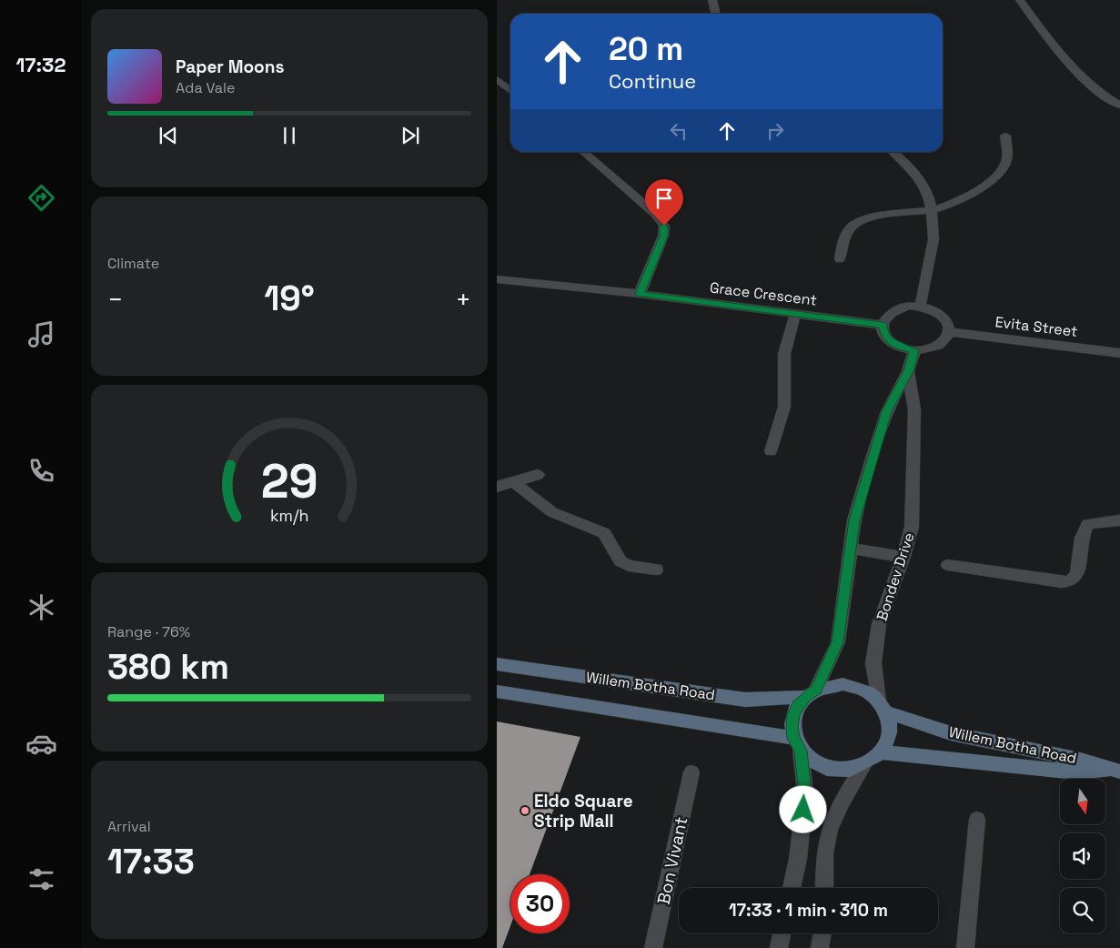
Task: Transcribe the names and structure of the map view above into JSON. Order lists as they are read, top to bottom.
{
  "streets": {
    "street": [
      "Grace Crescent",
      "Evita Street",
      "Bondev Drive",
      "Willem Botha Road",
      "Bon Vivant"
    ]
  },
  "crossings": [
    ["Grace Crescent", "Evita Street"],
    ["Grace Crescent", "Bondev Drive"],
    ["Evita Street", "Bondev Drive"],
    ["Bondev Drive", "Willem Botha Road"]
  ],
  "places": ["Eldo Square Strip Mall"],
  "north": "bottom",
  "page": {
    "tabs": "17:32",
    "turn": ["20 m", "Continue"],
    "song": ["Paper Moons", "Ada Vale"],
    "tile": [
      "Climate",
      ["Range · 76%", "380 km"],
      ["Arrival", "17:33"]
    ],
    "heat": ["−", "19°", "+"],
    "limit": "30",
    "trip": "17:33 · 1 min · 310 m",
    "gauge": ["29", "km/h"]
  }
}
